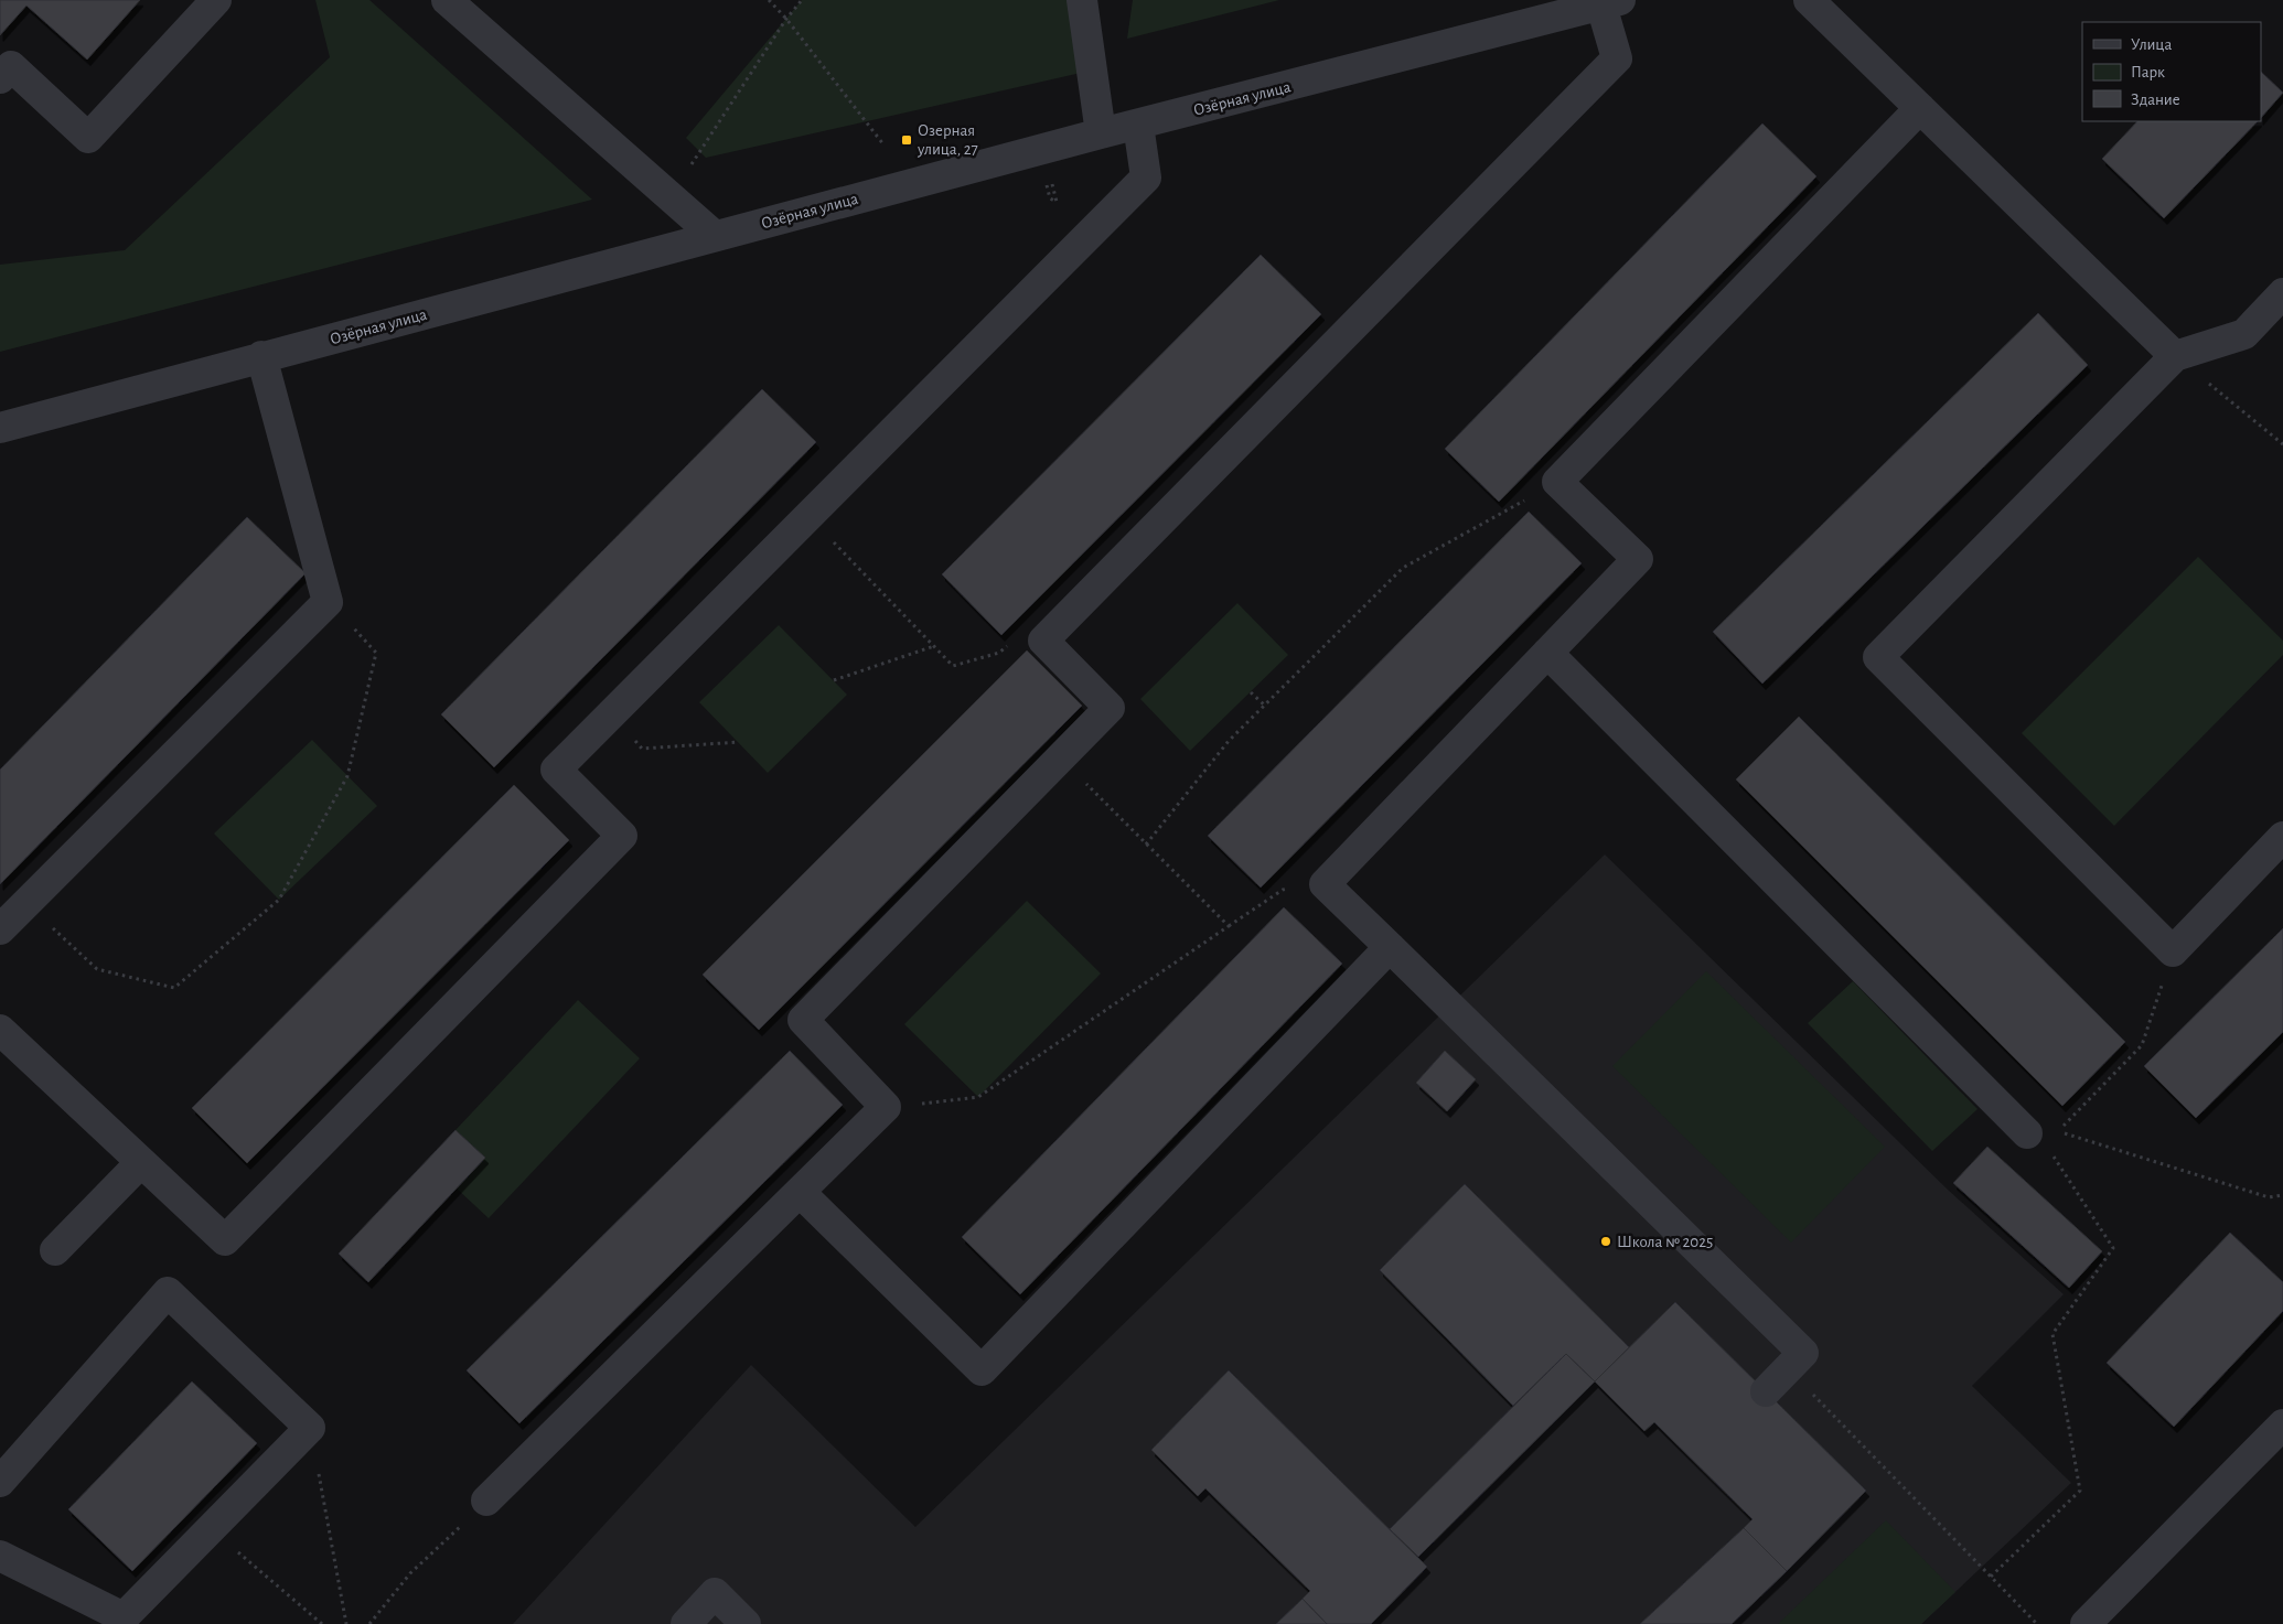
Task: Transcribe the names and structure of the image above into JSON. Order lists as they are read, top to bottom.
{
  "streets": {
    "street": ["Озёрная улица"]
  },
  "places": {
    "transit": ["Озерная улица, 27"],
    "other": ["Школа № 2025"]
  },
  "legend": ["Улица", "Парк", "Здание"]
}
